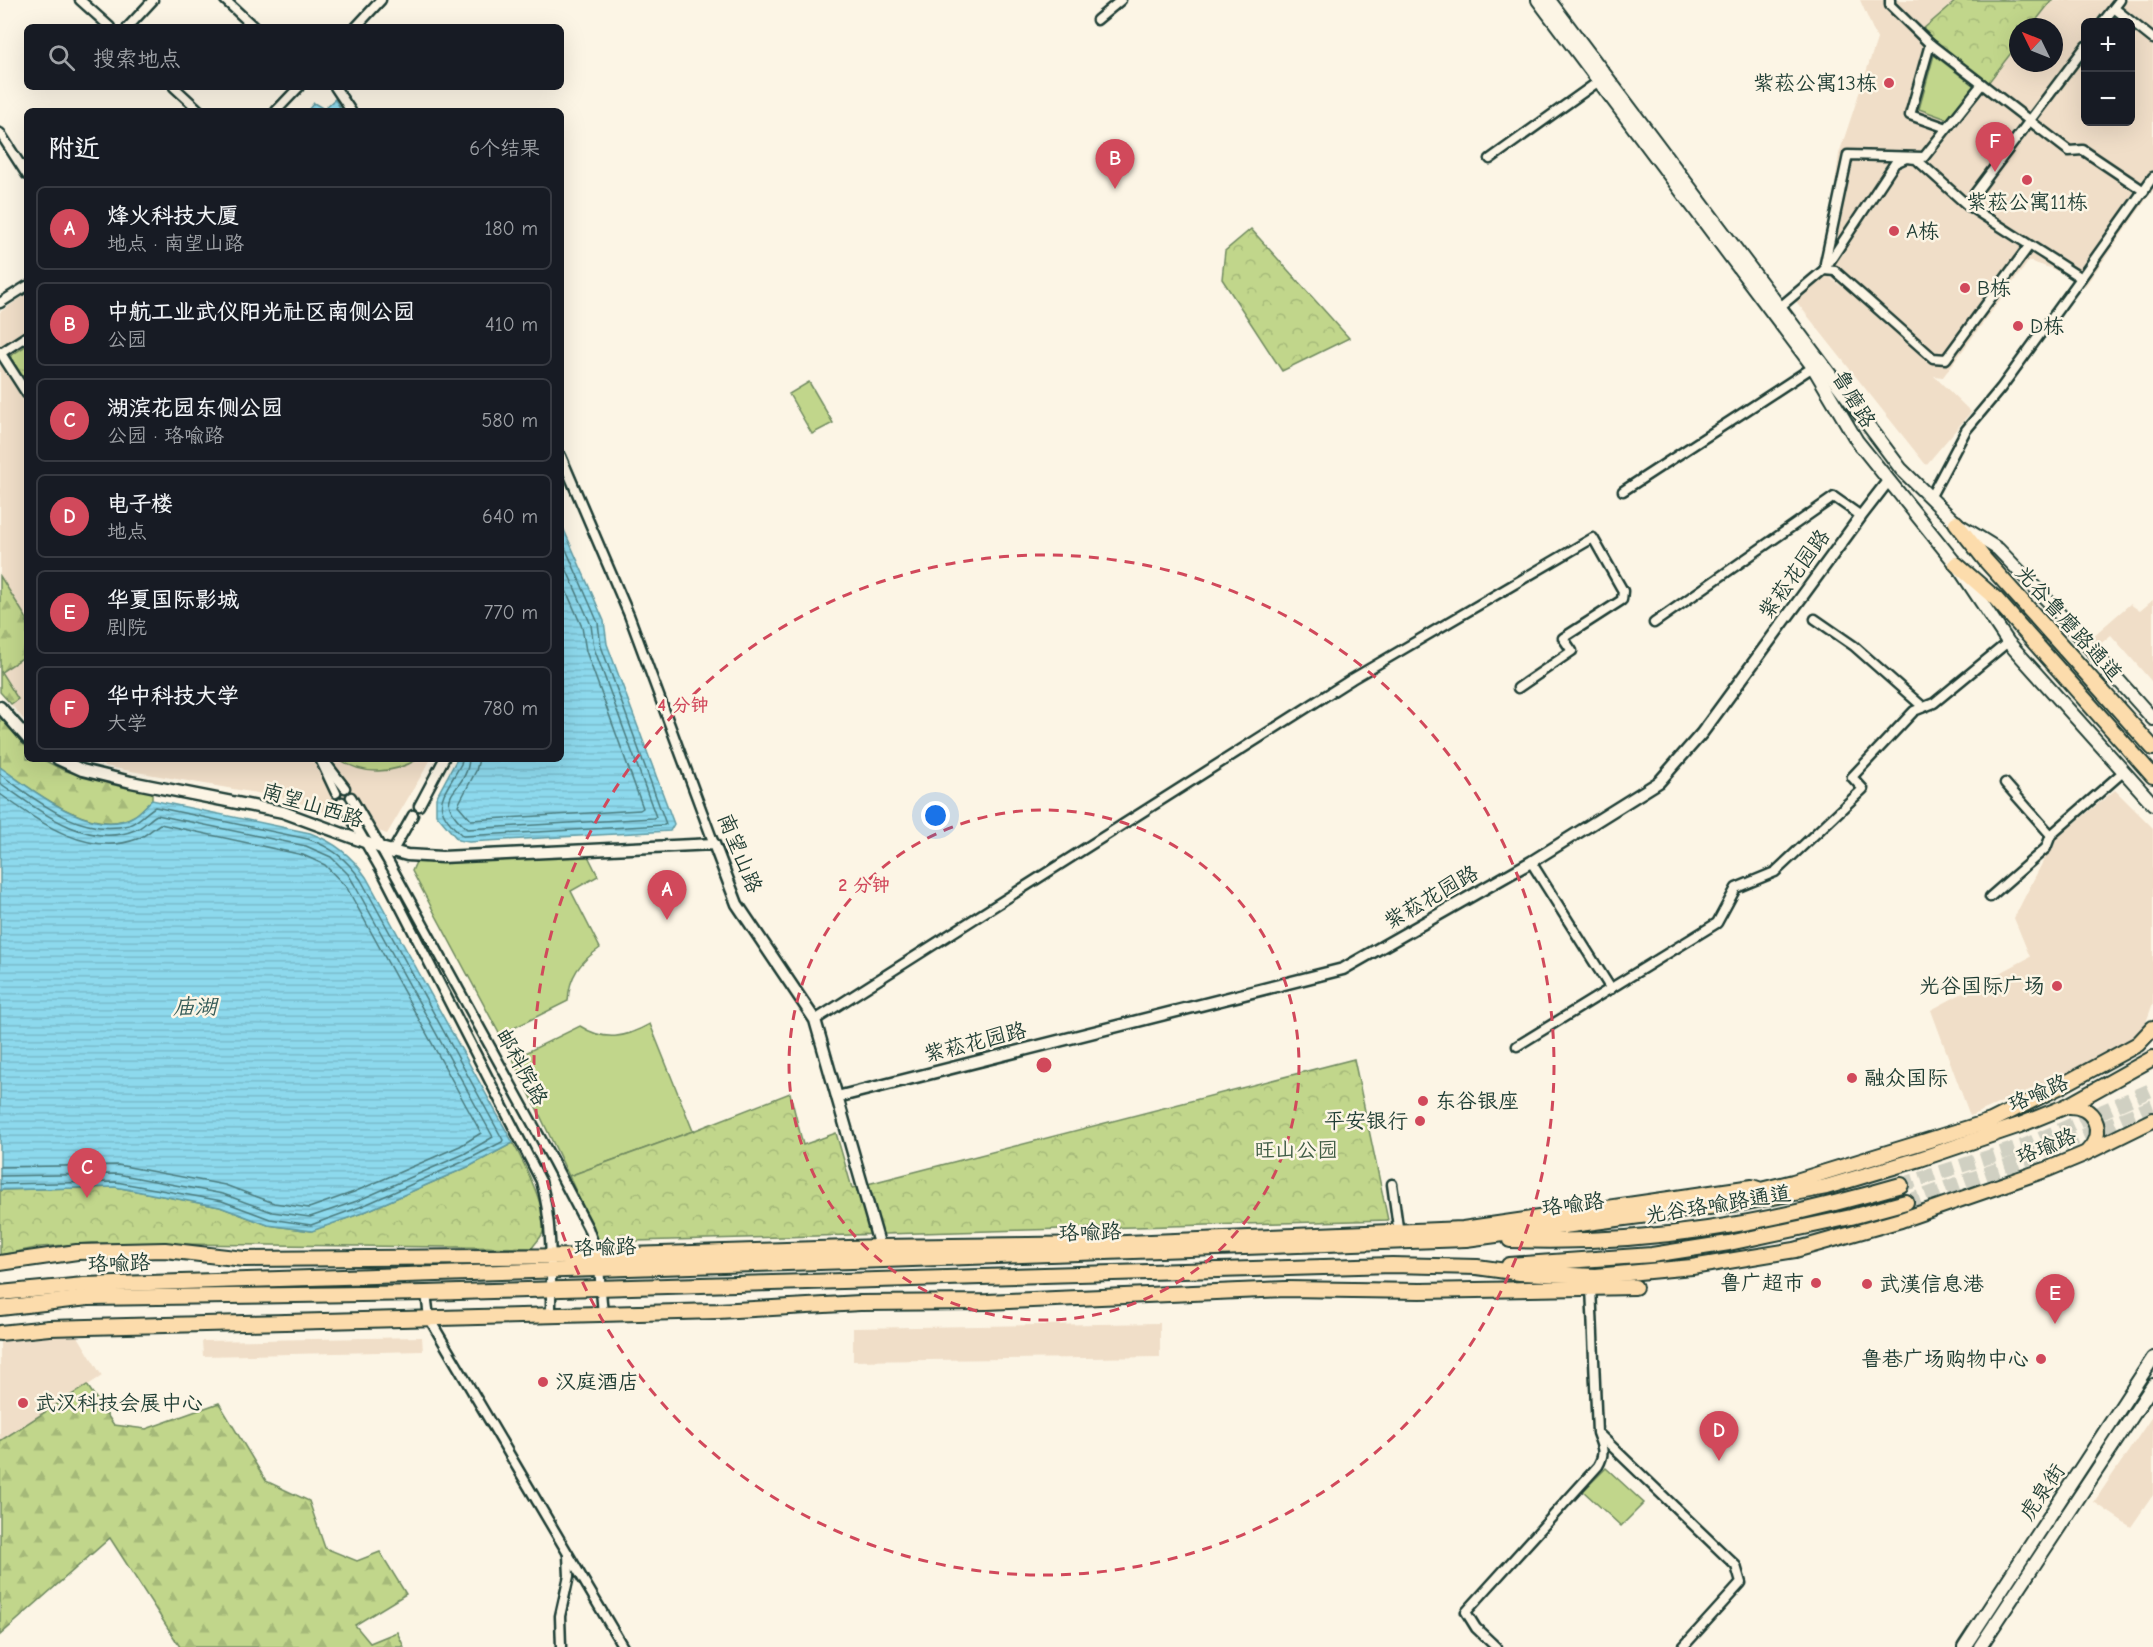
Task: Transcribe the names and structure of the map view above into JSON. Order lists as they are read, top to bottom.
{
  "streets": {
    "main road": [
      "鲁磨路",
      "光谷鲁磨路通道",
      "珞喻路",
      "珞瑜路",
      "光谷珞喻路通道",
      "虎泉街"
    ],
    "street": [
      "紫菘花园路",
      "南望山西路",
      "南望山路",
      "邮科院路"
    ]
  },
  "crossings": [
    ["鲁磨路", "紫菘花园路"],
    ["鲁磨路", "光谷鲁磨路通道"],
    ["紫菘花园路", "南望山路"],
    ["南望山西路", "南望山路"],
    ["南望山西路", "邮科院路"],
    ["南望山路", "珞喻路"],
    ["邮科院路", "珞喻路"],
    ["珞喻路", "珞瑜路"],
    ["珞喻路", "光谷珞喻路通道"]
  ],
  "water": ["庙湖"],
  "parks": ["旺山公园"],
  "places": [
    "紫菘公寓13栋",
    "紫菘公寓11栋",
    "A栋",
    "B栋",
    "D栋",
    "光谷国际广场",
    "融众国际",
    "东谷银座",
    "平安银行",
    "鲁广超市",
    "武漢信息港",
    "鲁巷广场购物中心",
    "汉庭酒店",
    "武汉科技会展中心"
  ],
  "north": "top left",
  "page": {
    "map_buttons": ["+", "−"],
    "search": "搜索地点",
    "heading": ["附近", "6个结果"],
    "pins": [
      "F",
      "B",
      "A",
      "C",
      "E",
      "D"
    ],
    "list": [
      {
        "mark": "A",
        "name": "烽火科技大厦",
        "note": "地点 · 南望山路",
        "value": "180 m"
      },
      {
        "mark": "B",
        "name": "中航工业武仪阳光社区南侧公园",
        "note": "公园",
        "value": "410 m"
      },
      {
        "mark": "C",
        "name": "湖滨花园东侧公园",
        "note": "公园 · 珞喻路",
        "value": "580 m"
      },
      {
        "mark": "D",
        "name": "电子楼",
        "note": "地点",
        "value": "640 m"
      },
      {
        "mark": "E",
        "name": "华夏国际影城",
        "note": "剧院",
        "value": "770 m"
      },
      {
        "mark": "F",
        "name": "华中科技大学",
        "note": "大学",
        "value": "780 m"
      }
    ]
  },
  "rings": ["4 分钟", "2 分钟"]
}
